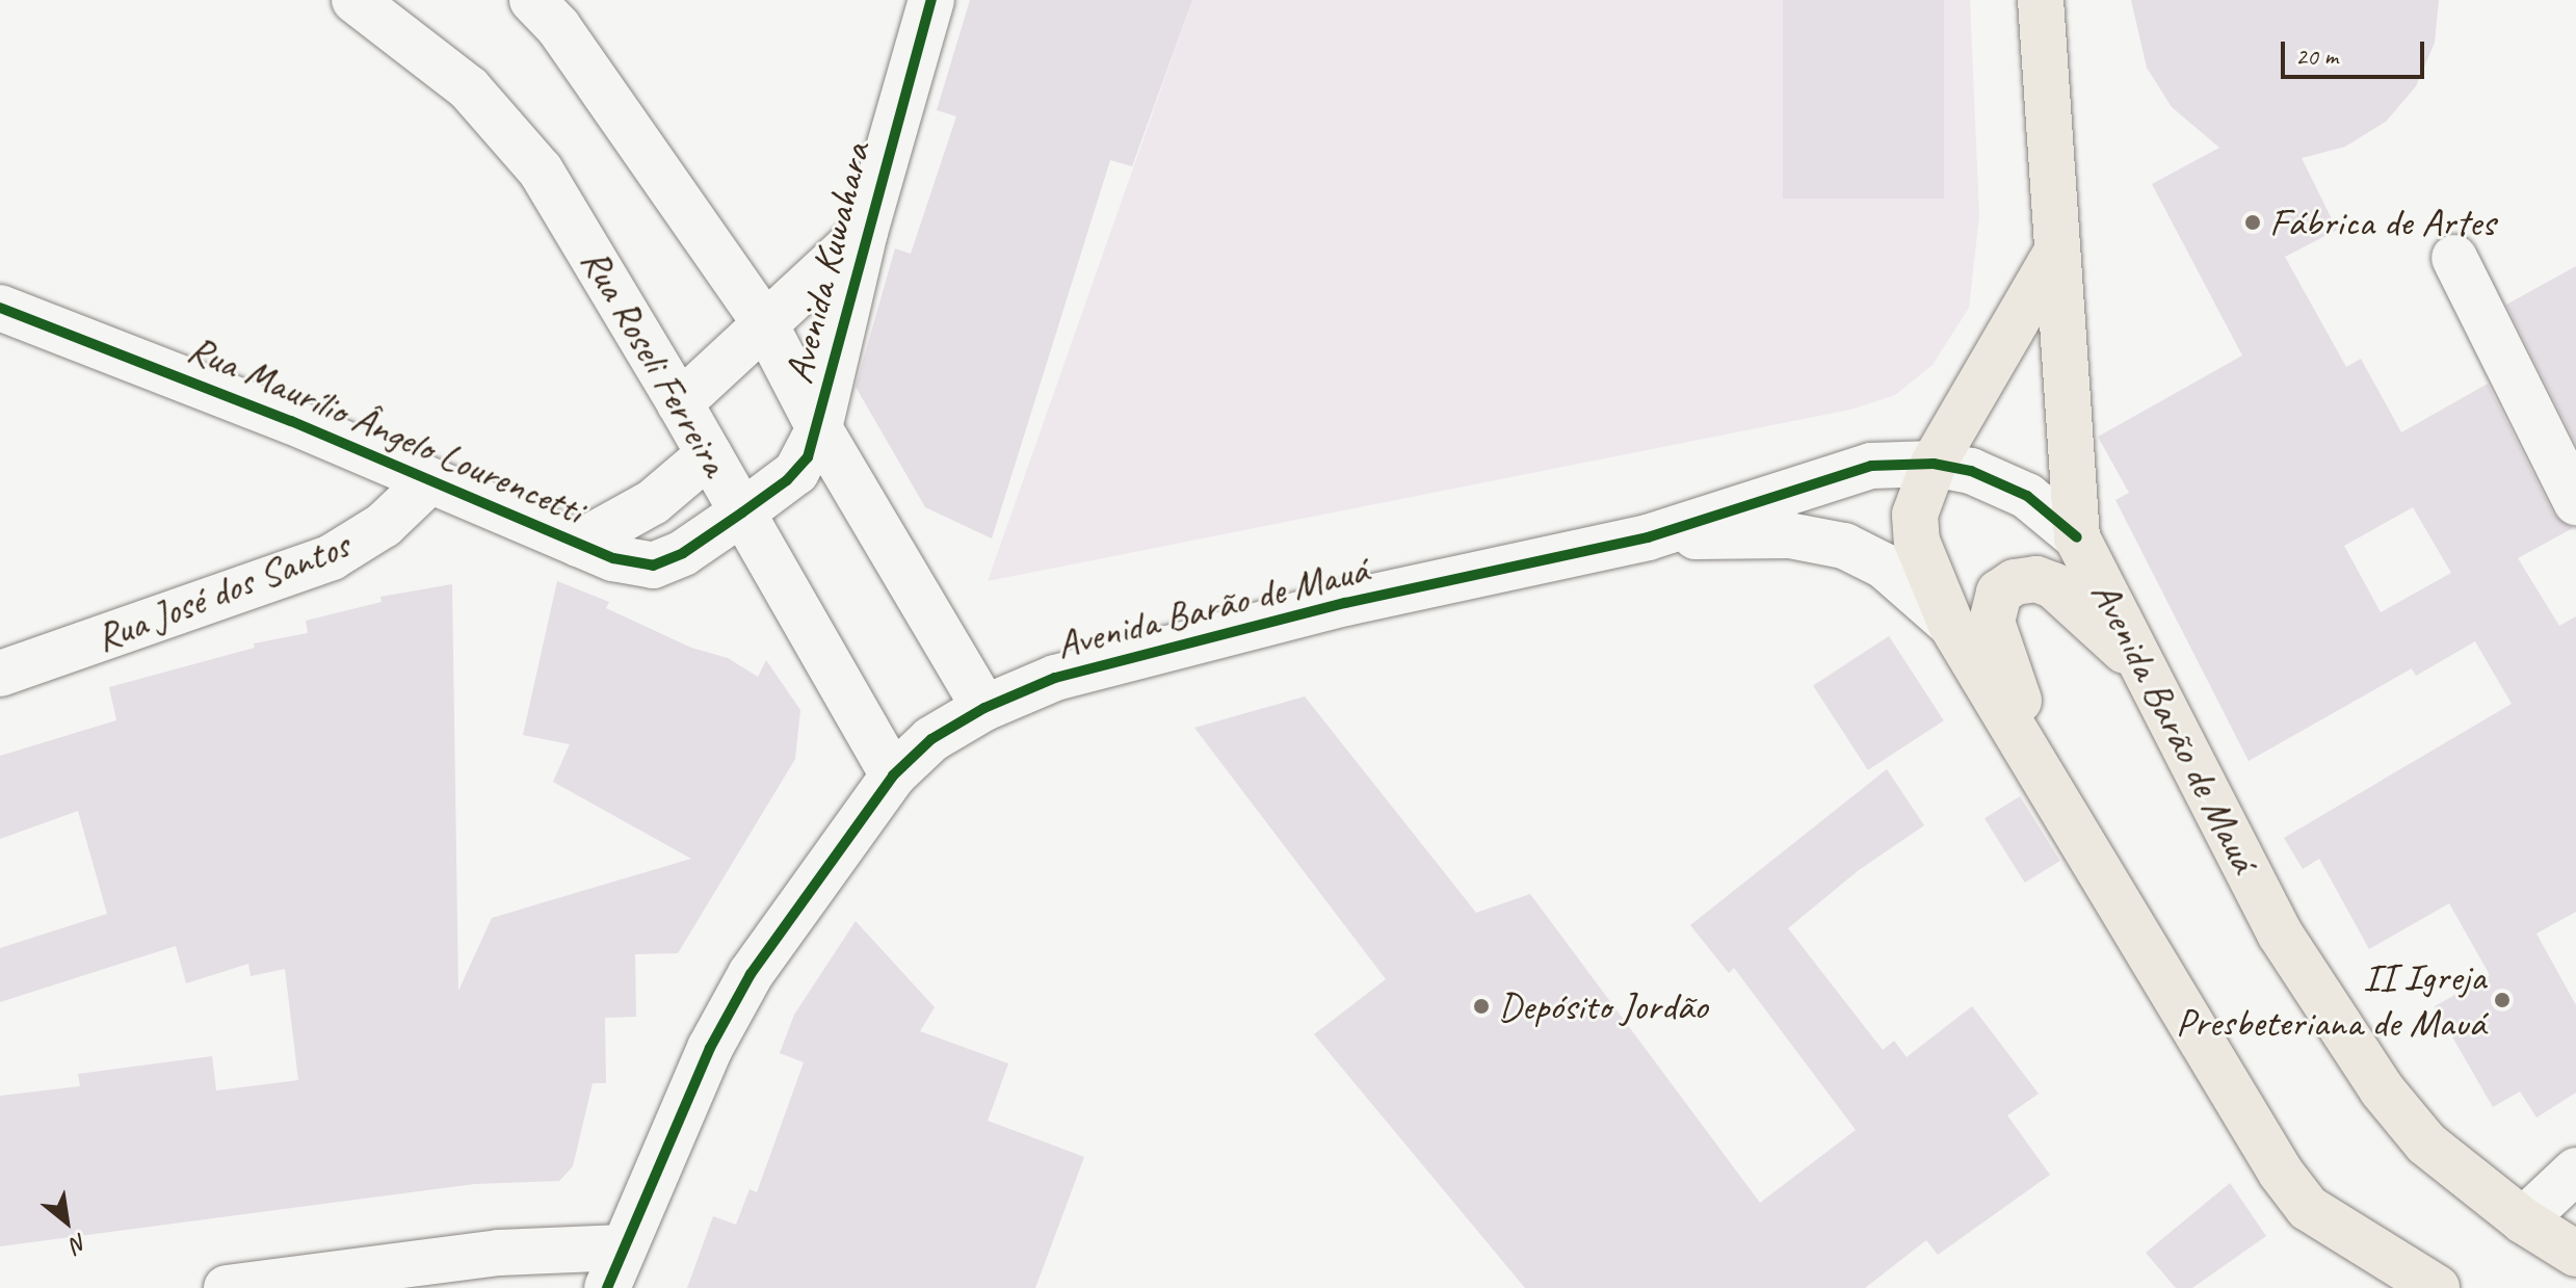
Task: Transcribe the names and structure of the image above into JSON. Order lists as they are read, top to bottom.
{
  "streets": {
    "main road": ["Avenida Barão de Mauá"],
    "street": [
      "Avenida Kuwahara",
      "Rua Roseli Ferreira",
      "Rua Maurílio Ângelo Lourencetti",
      "Rua José dos Santos"
    ]
  },
  "crossings": [
    ["Avenida Kuwahara", "Rua Roseli Ferreira"],
    ["Avenida Kuwahara", "Rua Maurílio Ângelo Lourencetti"],
    ["Rua Roseli Ferreira", "Rua Maurílio Ângelo Lourencetti"],
    ["Rua Roseli Ferreira", "Avenida Barão de Mauá"],
    ["Rua Maurílio Ângelo Lourencetti", "Rua José dos Santos"]
  ],
  "places": ["Fábrica de Artes", "II Igreja Presbeteriana de Mauá", "Depósito Jordão"],
  "scale_bar": "20 m",
  "north": "bottom right"
}
